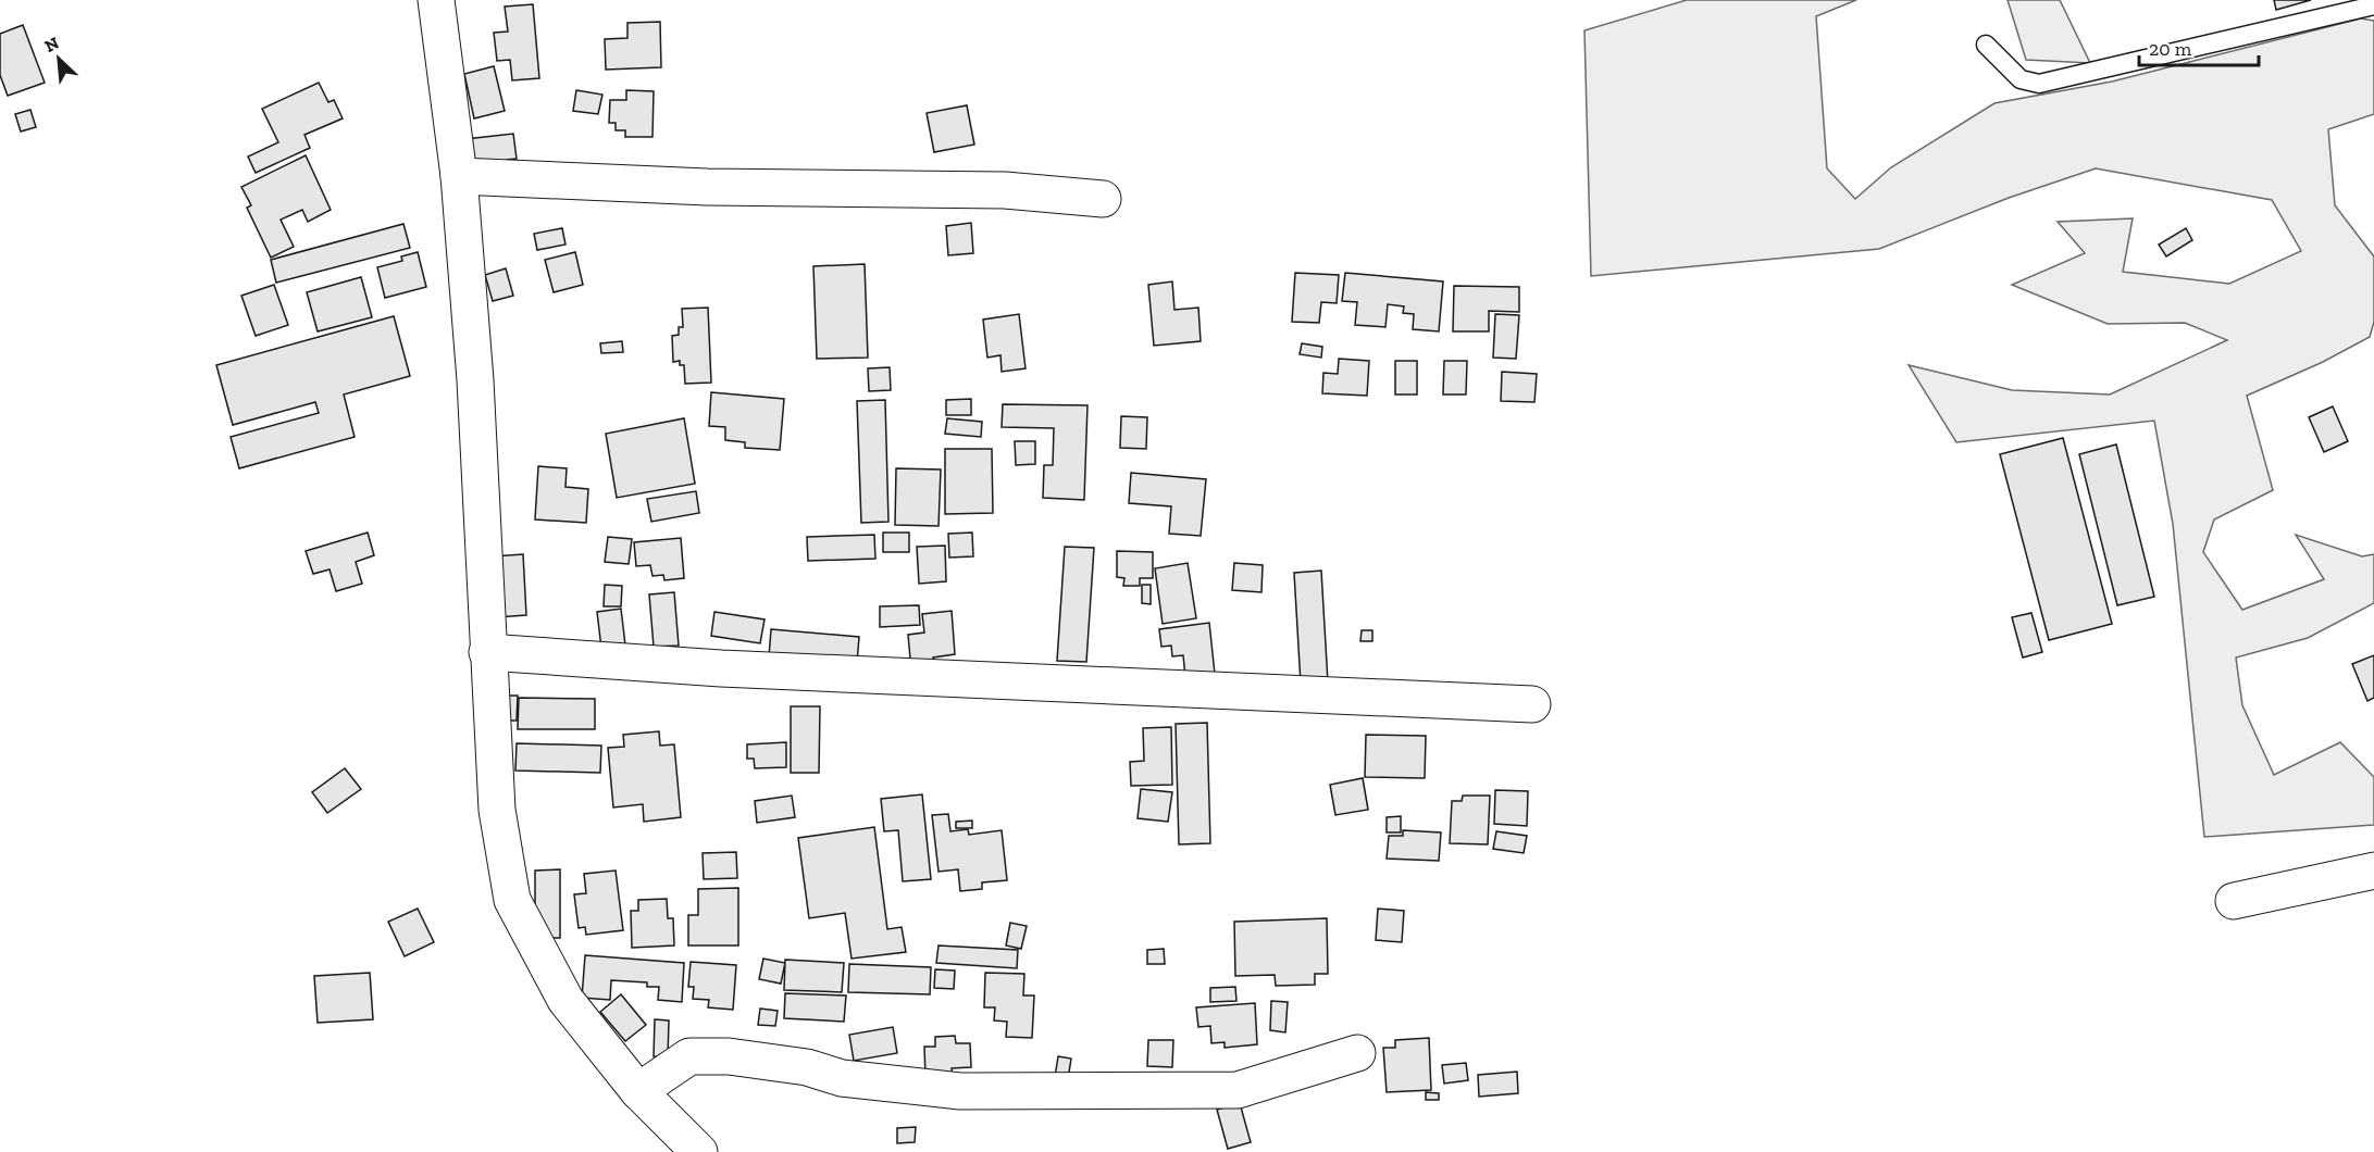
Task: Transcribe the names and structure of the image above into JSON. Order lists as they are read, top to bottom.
{
  "scale_bar": "20 m",
  "north": "top left"
}
